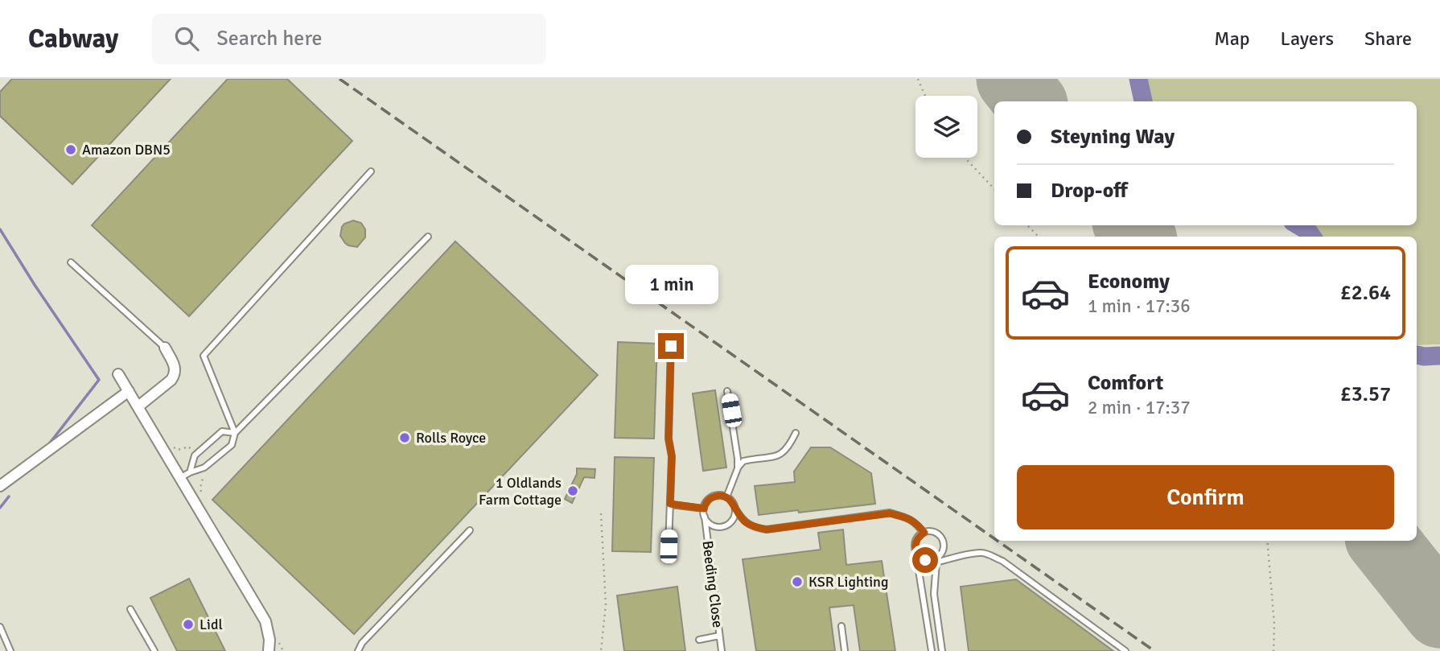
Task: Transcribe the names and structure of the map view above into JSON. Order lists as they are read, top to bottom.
{
  "streets": {
    "lane": ["Beeding Close"]
  },
  "places": [
    "Amazon DBN5",
    "Rolls Royce",
    "1 Oldlands Farm Cottage",
    "KSR Lighting",
    "Lidl"
  ],
  "page": {
    "header": "Cabway",
    "search": "Search here",
    "nav": ["Map", "Layers", "Share"],
    "banner": ["Steyning Way", "Drop-off"],
    "list": [
      {
        "name": "Economy",
        "note": "1 min · 17:36",
        "value": "£2.64"
      },
      {
        "name": "Comfort",
        "note": "2 min · 17:37",
        "value": "£3.57"
      }
    ],
    "bubble": "1 min",
    "buttons": "Confirm"
  }
}
